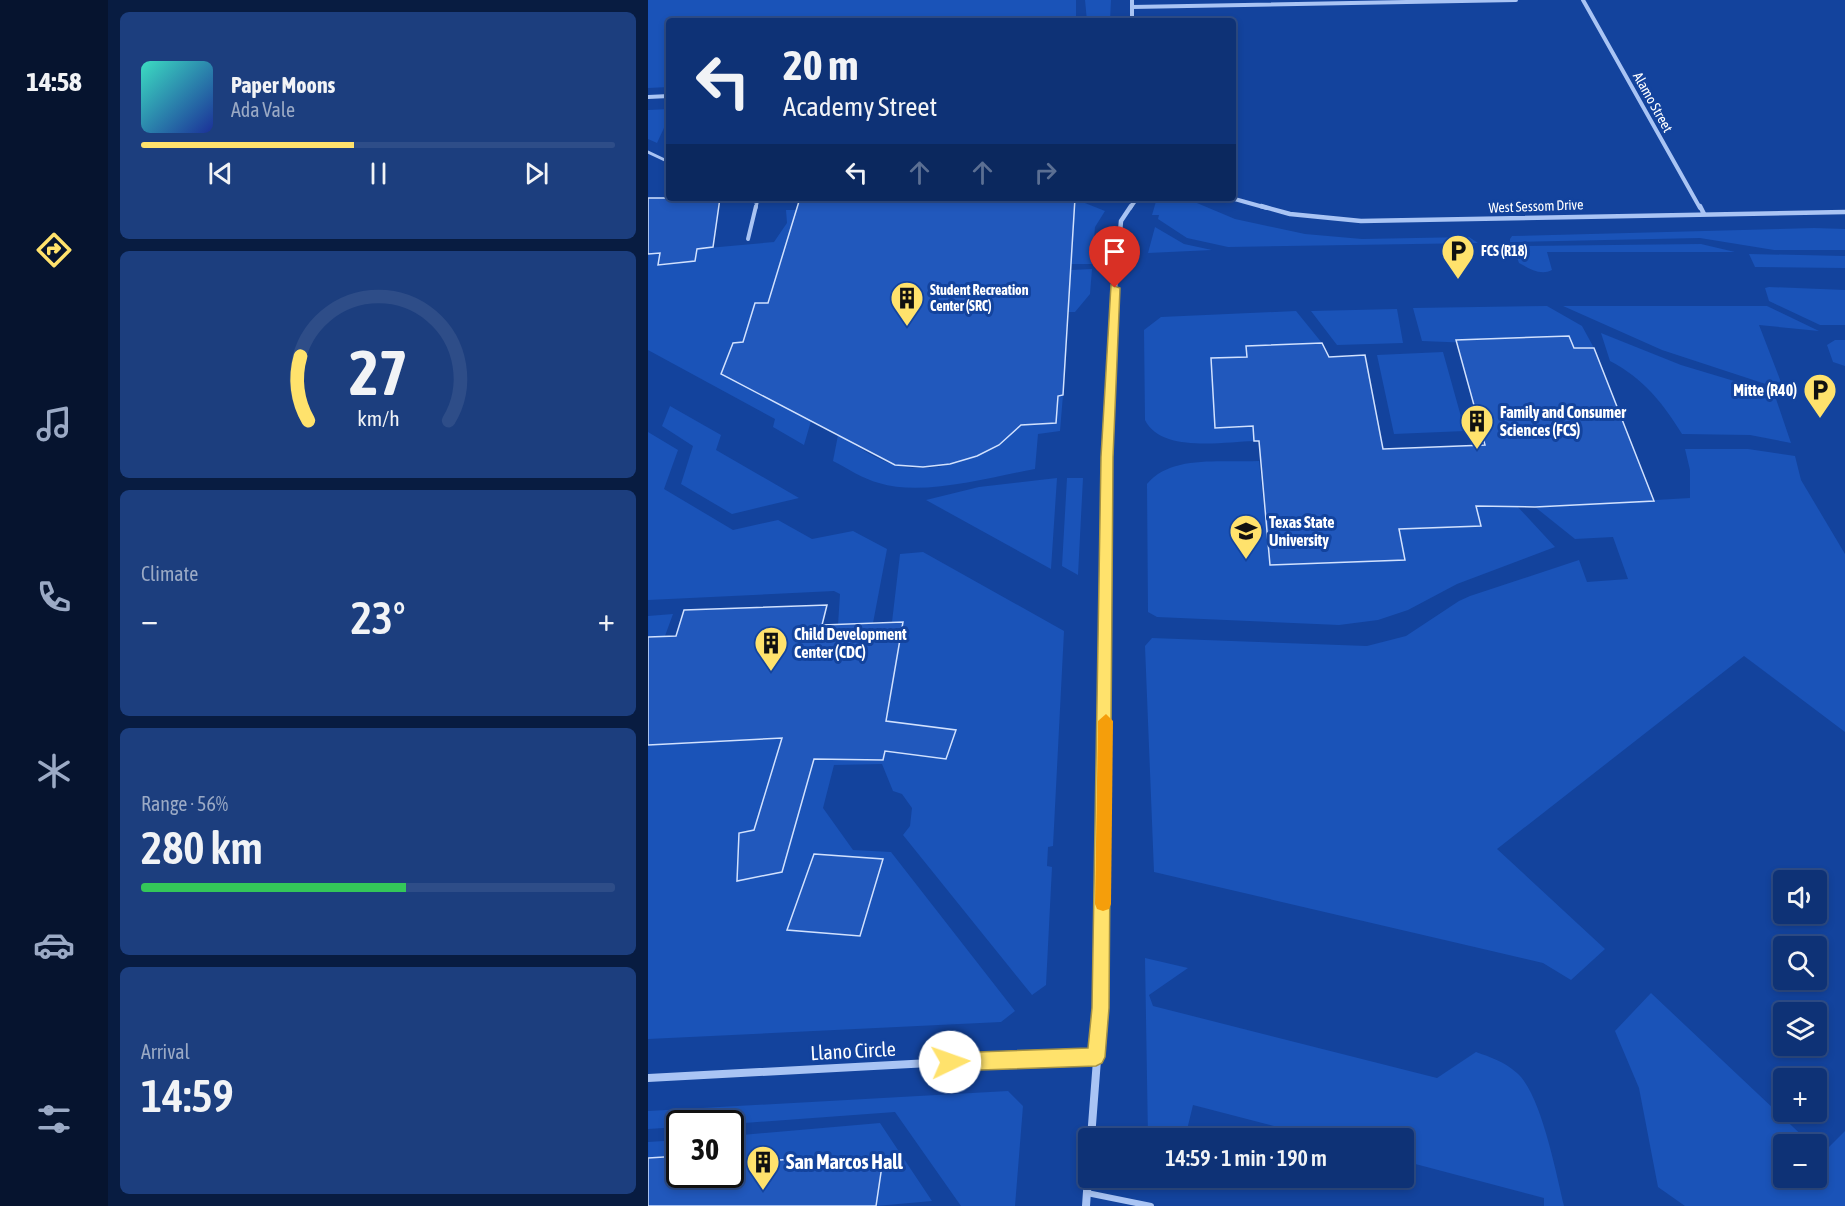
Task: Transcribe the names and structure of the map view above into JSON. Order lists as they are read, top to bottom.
{
  "streets": {
    "street": ["Alamo Street", "West Sessom Drive", "Llano Circle"]
  },
  "crossings": [
    ["Alamo Street", "West Sessom Drive"]
  ],
  "places": {
    "parking": ["FCS (R18)", "Mitte (R40)"],
    "building": [
      "Student Recreation Center (SRC)",
      "Family and Consumer Sciences (FCS)",
      "Child Development Center (CDC)",
      "San Marcos Hall"
    ],
    "school or university": ["Texas State University"]
  },
  "page": {
    "tabs": "14:58",
    "turn": ["20 m", "Academy Street"],
    "song": ["Paper Moons", "Ada Vale"],
    "tile": [
      "Climate",
      ["Range · 56%", "280 km"],
      ["Arrival", "14:59"]
    ],
    "heat": ["−", "23°", "+"],
    "map_buttons": ["+", "−"],
    "limit": "30",
    "trip": "14:59 · 1 min · 190 m",
    "gauge": ["27", "km/h"]
  }
}
